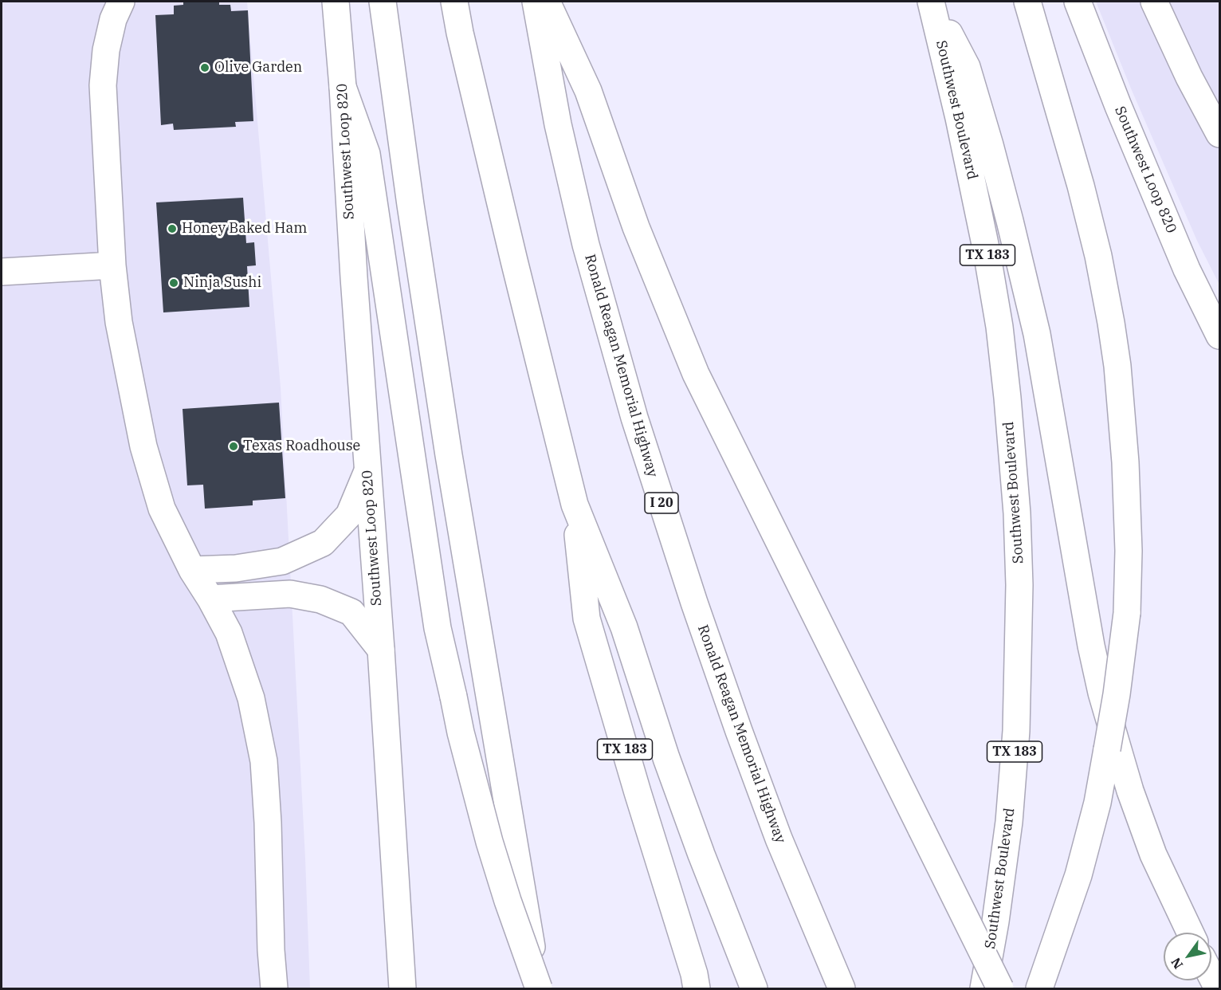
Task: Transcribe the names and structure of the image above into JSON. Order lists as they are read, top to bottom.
{
  "streets": {
    "main road": [
      "Southwest Boulevard",
      "Southwest Loop 820",
      "TX 183",
      "Ronald Reagan Memorial Highway",
      "I 20"
    ]
  },
  "places": [
    "Olive Garden",
    "Honey Baked Ham",
    "Ninja Sushi",
    "Texas Roadhouse"
  ],
  "north": "bottom left"
}
